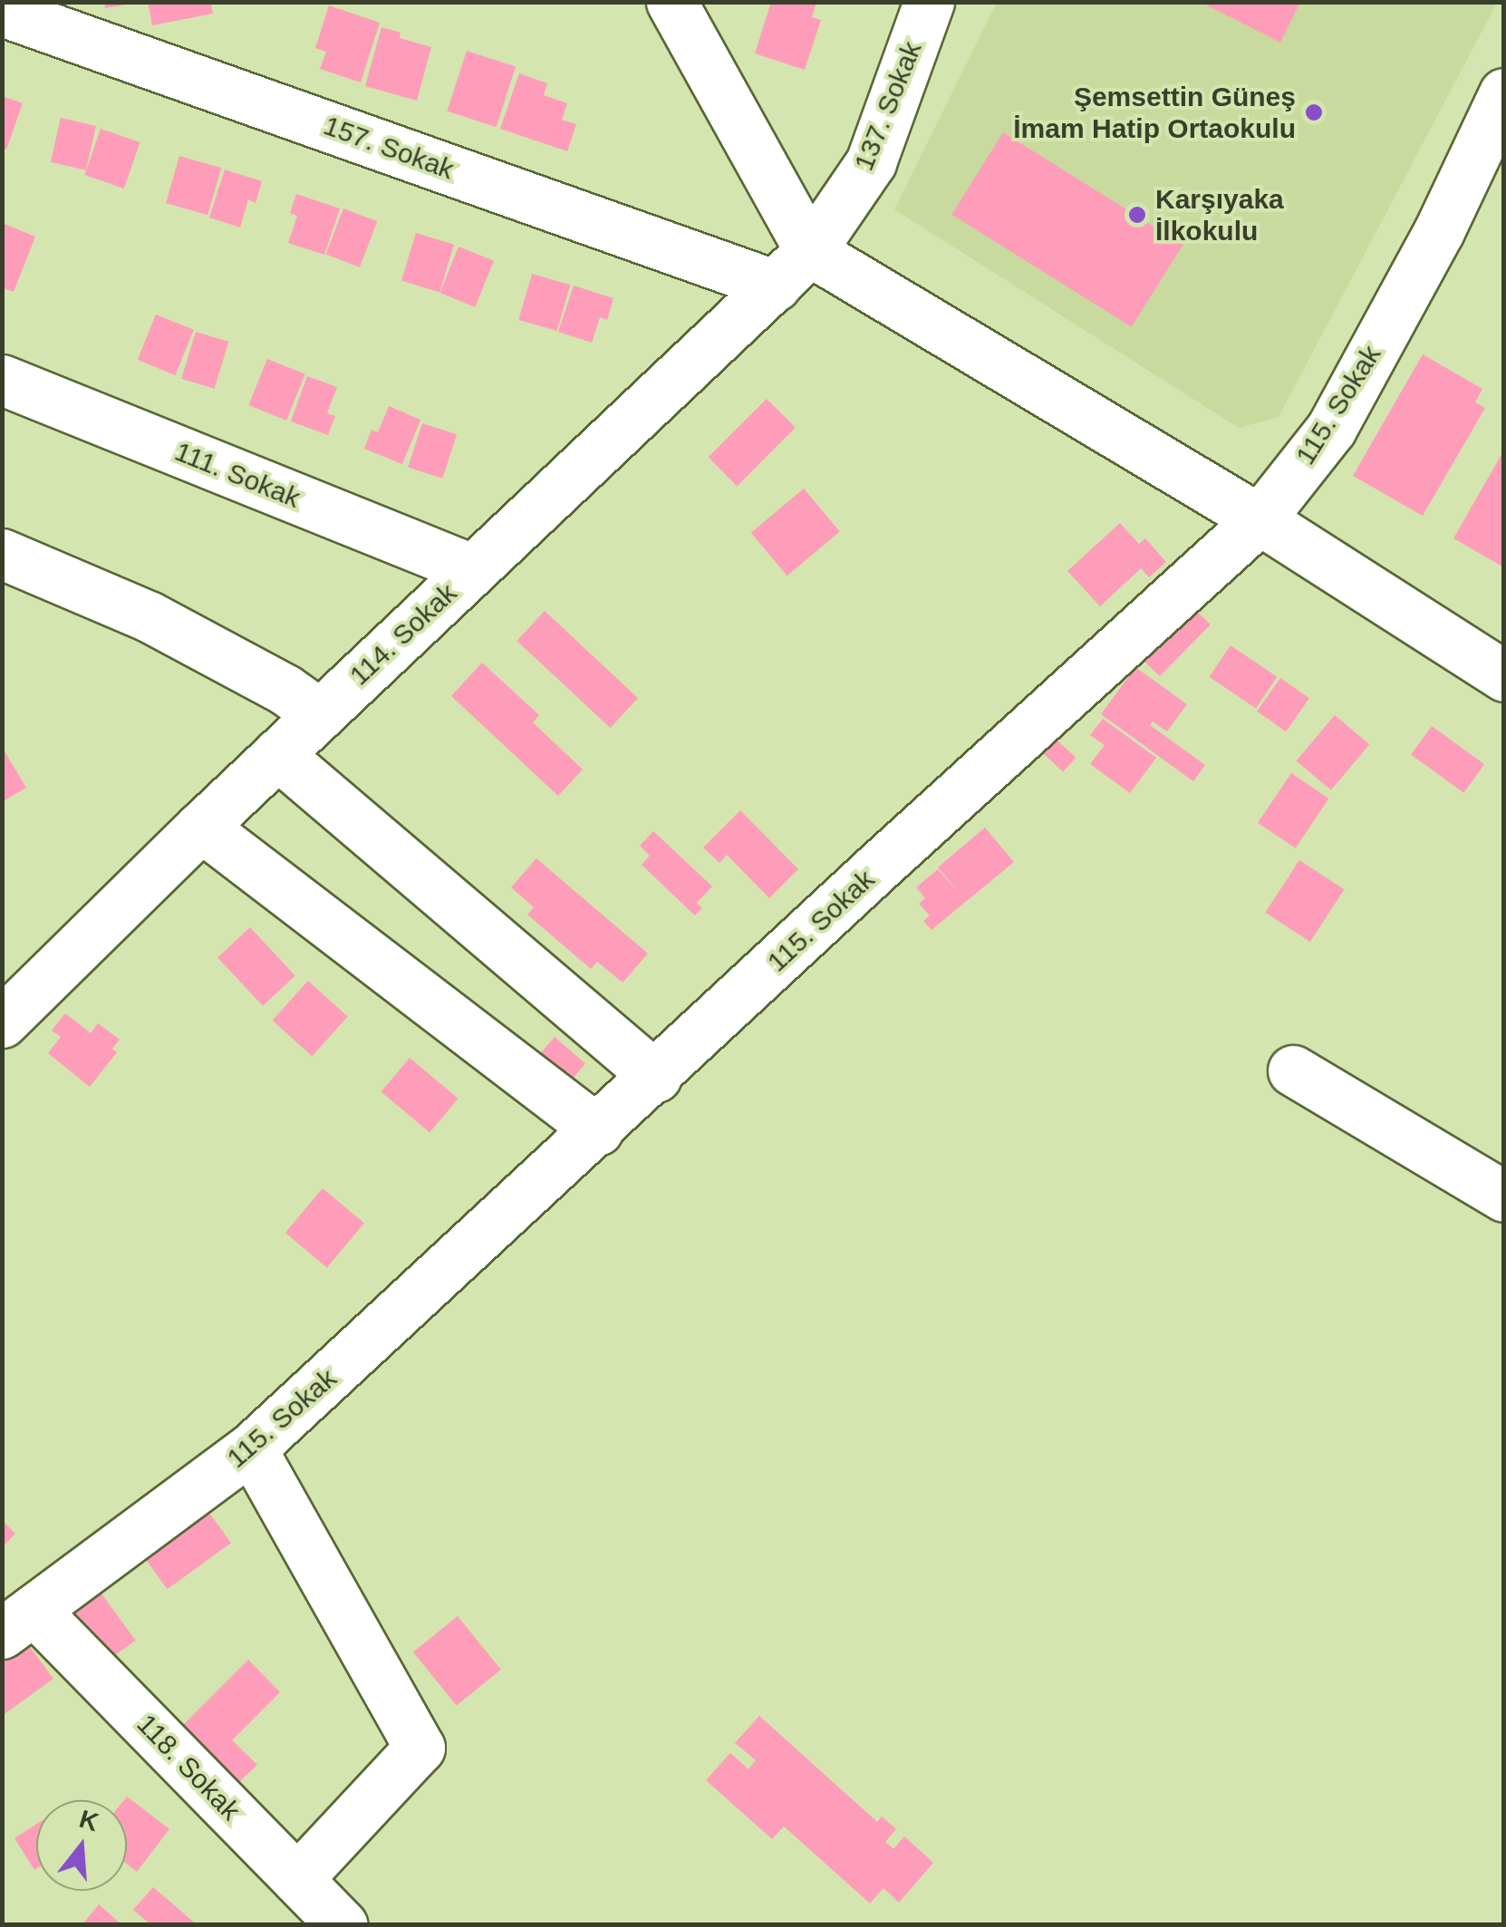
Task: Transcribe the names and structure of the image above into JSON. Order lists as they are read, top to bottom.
{
  "streets": {
    "street": [
      "137. Sokak",
      "157. Sokak",
      "115. Sokak",
      "111. Sokak",
      "114. Sokak",
      "118. Sokak"
    ]
  },
  "crossings": [
    ["137. Sokak", "114. Sokak"],
    ["157. Sokak", "114. Sokak"],
    ["115. Sokak", "118. Sokak"],
    ["111. Sokak", "114. Sokak"]
  ],
  "places": ["Şemsettin Güneş İmam Hatip Ortaokulu", "Karşıyaka İlkokulu"],
  "north": "top"
}
